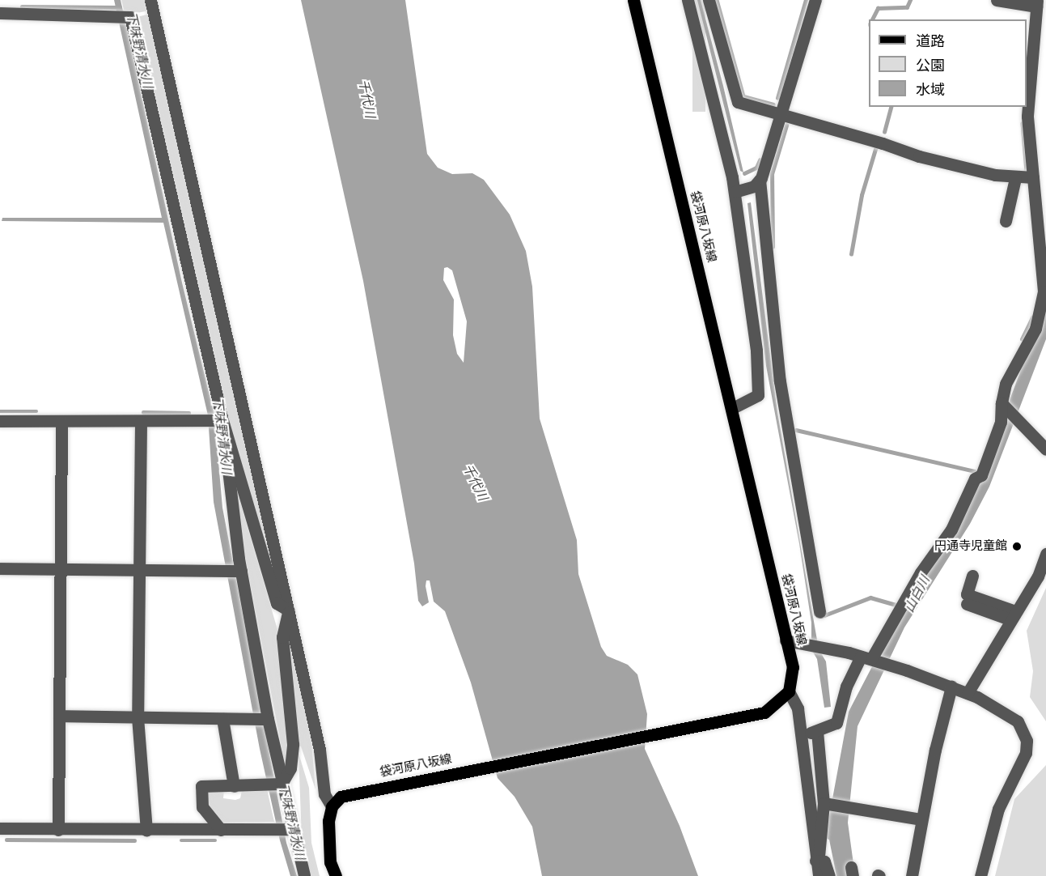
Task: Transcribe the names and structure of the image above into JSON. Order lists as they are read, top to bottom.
{
  "streets": {
    "main road": ["袋河原八坂線"]
  },
  "water": ["下味野清水川", "千代川", "山白川"],
  "places": ["円通寺児童館"],
  "legend": ["道路", "公園", "水域"]
}
